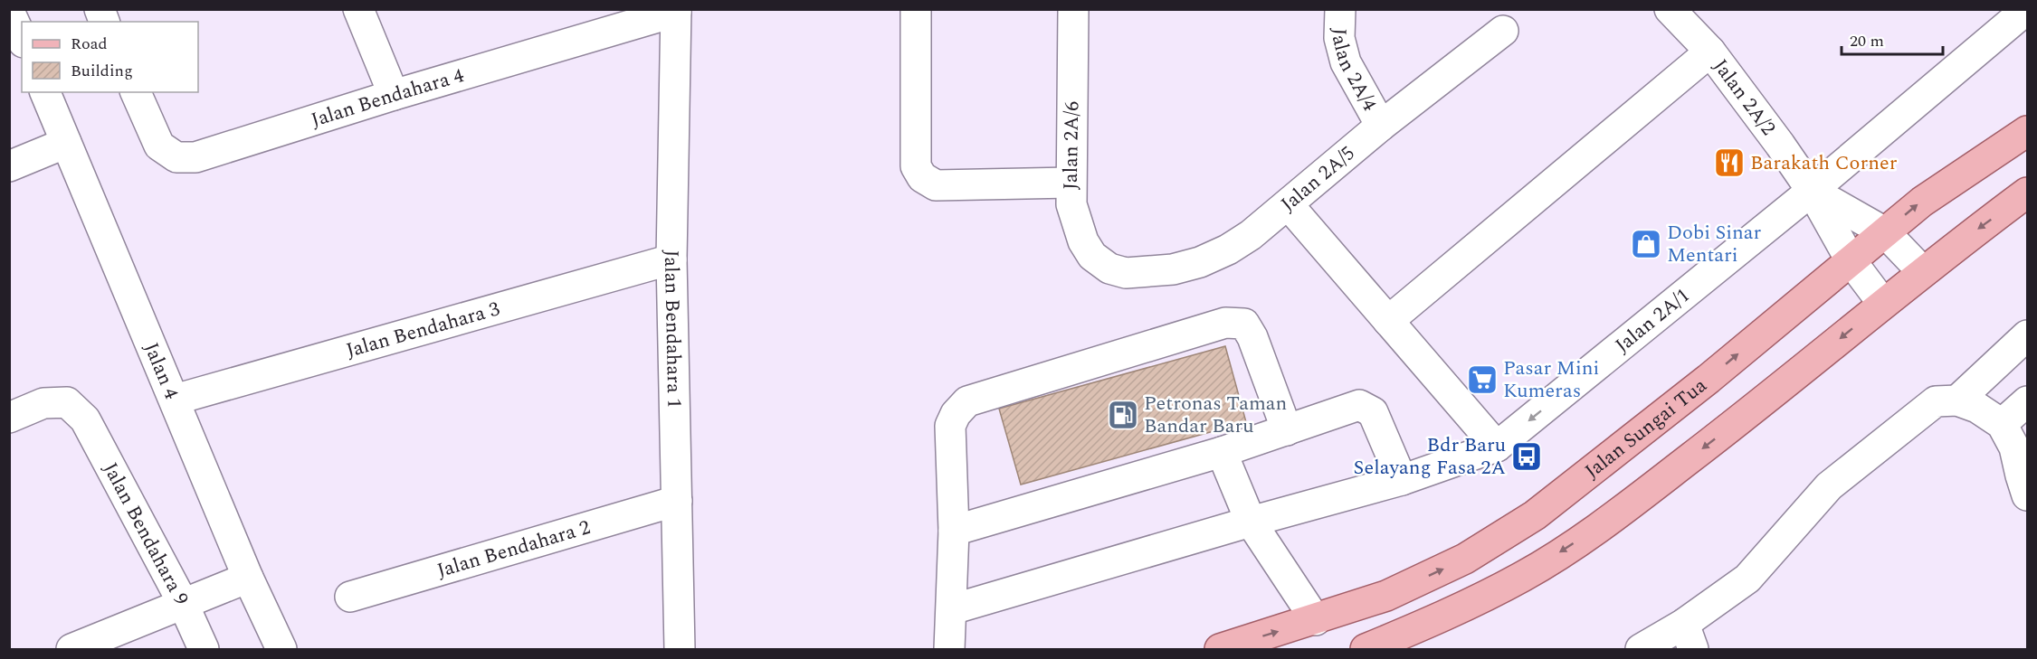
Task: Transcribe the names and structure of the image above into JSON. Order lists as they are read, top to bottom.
{
  "streets": {
    "main road": ["Jalan Sungai Tua"],
    "street": [
      "Jalan 2A/4",
      "Jalan Bendahara 4",
      "Jalan 2A/2",
      "Jalan 2A/6",
      "Jalan 2A/5",
      "Jalan 2A/1",
      "Jalan Bendahara 3",
      "Jalan Bendahara 1",
      "Jalan 4",
      "Jalan Bendahara 9",
      "Jalan Bendahara 2"
    ]
  },
  "crossings": [
    ["Jalan 2A/4", "Jalan 2A/5"],
    ["Jalan Bendahara 4", "Jalan Bendahara 1"],
    ["Jalan 2A/2", "Jalan 2A/1"],
    ["Jalan 2A/2", "Jalan Sungai Tua"],
    ["Jalan 2A/6", "Jalan 2A/5"],
    ["Jalan Bendahara 3", "Jalan Bendahara 1"],
    ["Jalan Bendahara 3", "Jalan 4"],
    ["Jalan Bendahara 1", "Jalan Bendahara 2"]
  ],
  "places": {
    "restaurant": ["Barakath Corner"],
    "shop": ["Dobi Sinar Mentari"],
    "supermarket": ["Pasar Mini Kumeras"],
    "fuel station": ["Petronas Taman Bandar Baru"],
    "bus stop": ["Bdr Baru Selayang Fasa 2A"]
  },
  "legend": ["Road", "Building"],
  "scale_bar": "20 m"
}
